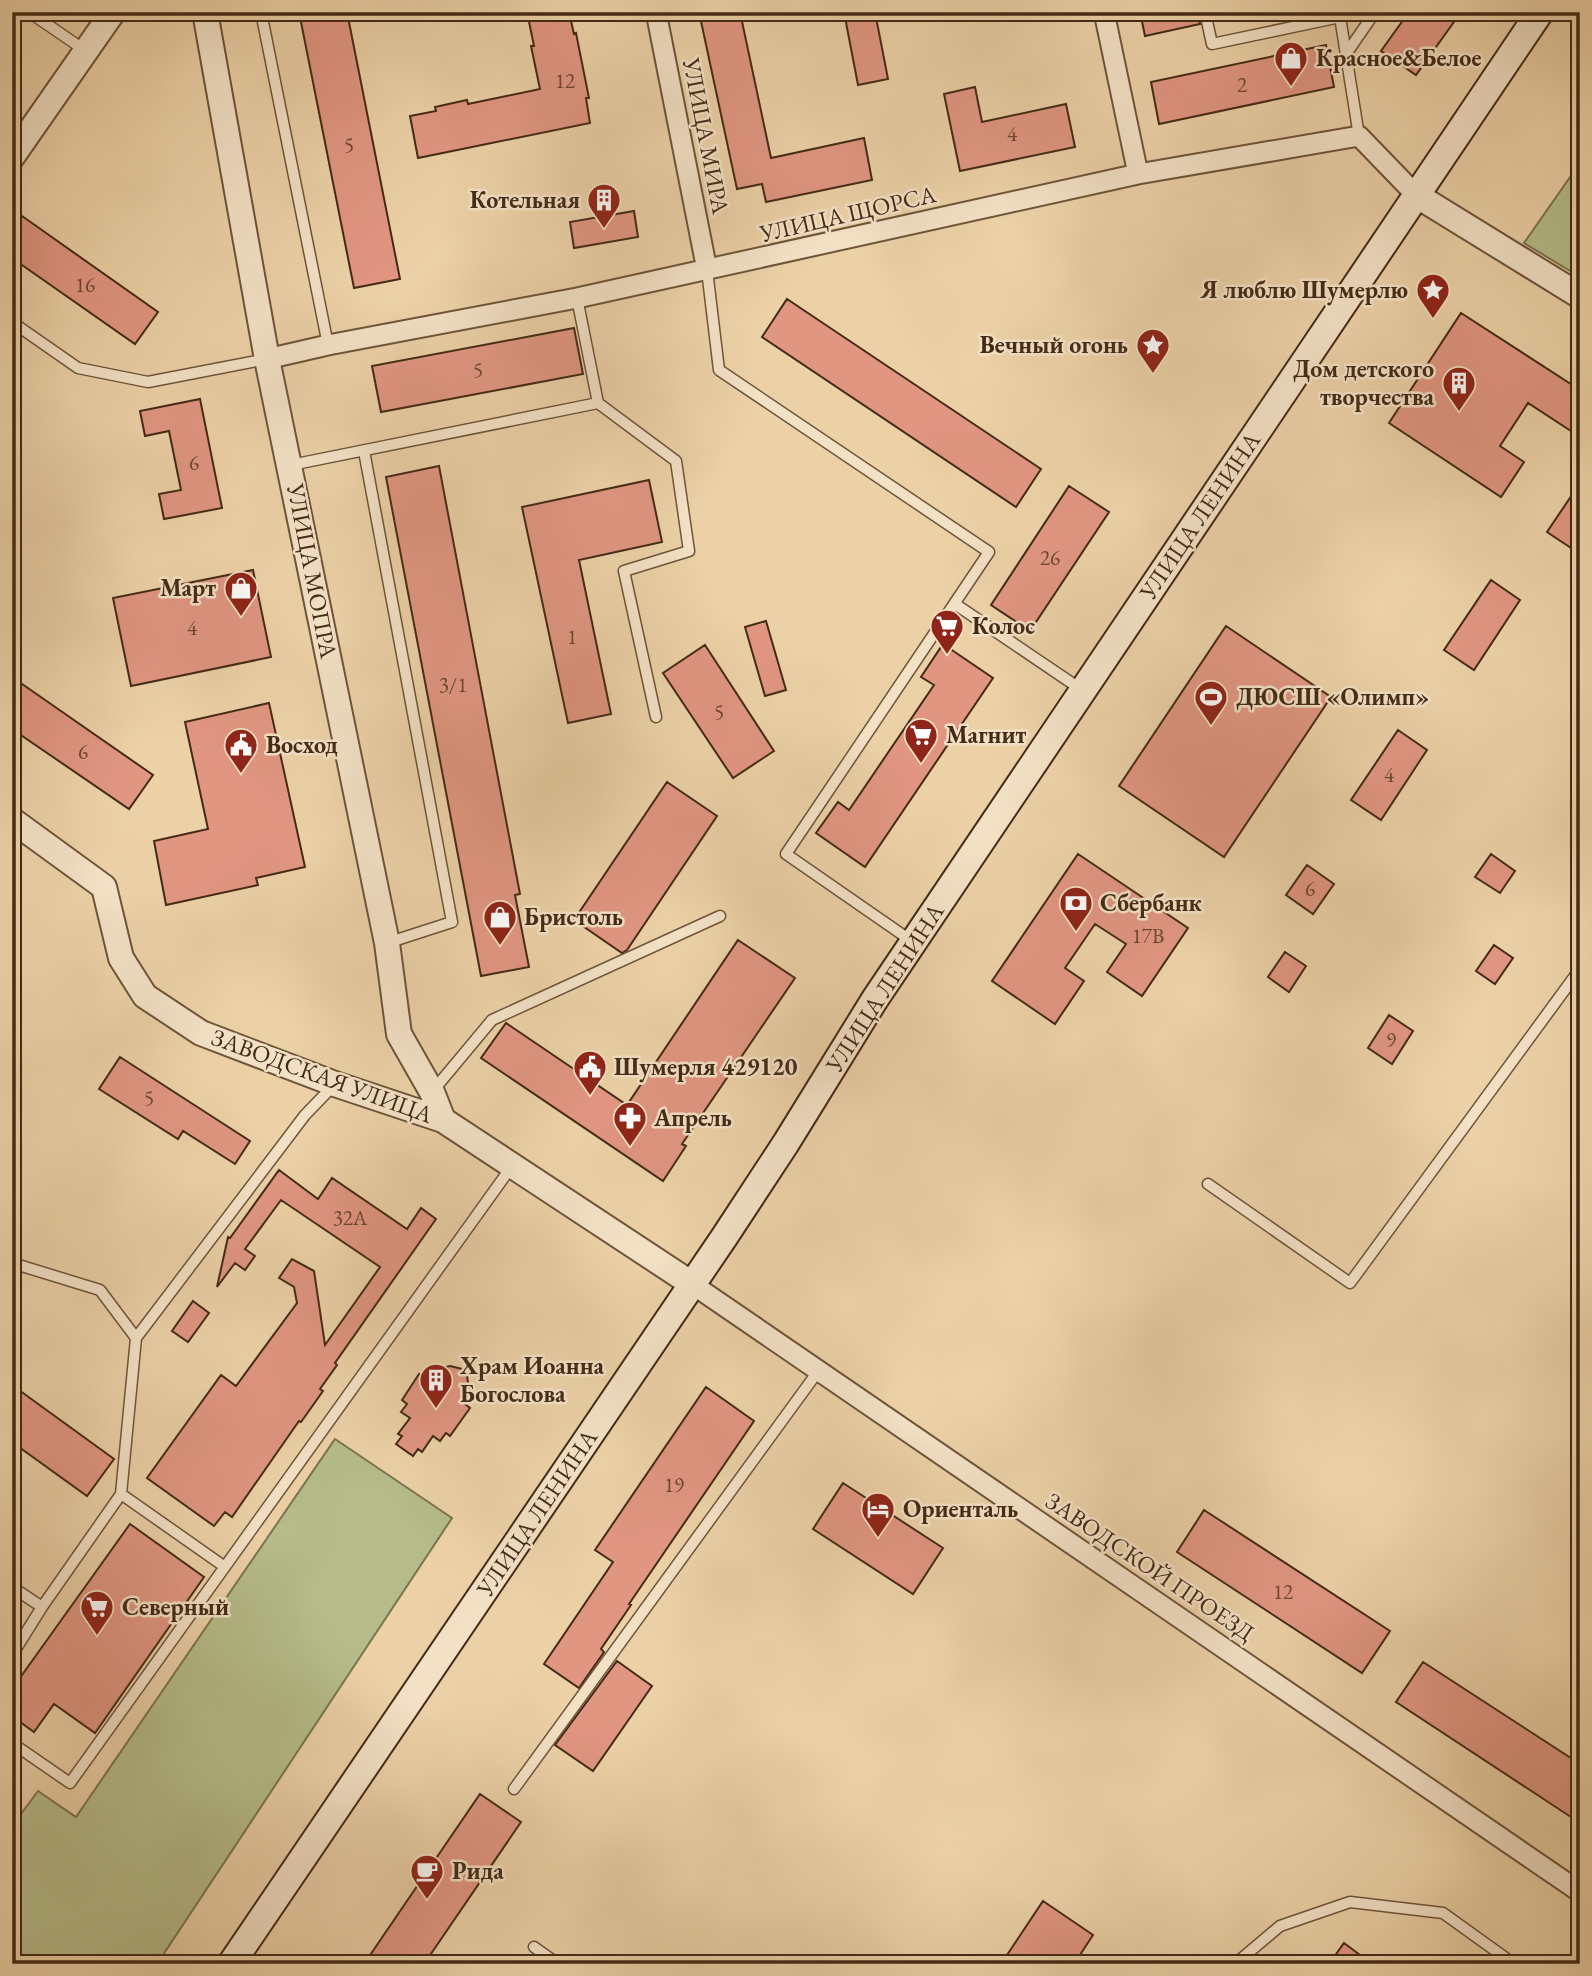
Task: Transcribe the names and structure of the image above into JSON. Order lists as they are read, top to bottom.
{
  "streets": {
    "main road": ["УЛИЦА ЛЕНИНА"],
    "street": [
      "УЛИЦА МИРА",
      "УЛИЦА ЩОРСА",
      "УЛИЦА МОПРА",
      "ЗАВОДСКАЯ УЛИЦА",
      "ЗАВОДСКОЙ ПРОЕЗД"
    ]
  },
  "crossings": [
    ["УЛИЦА МИРА", "УЛИЦА ЩОРСА"],
    ["УЛИЦА ЩОРСА", "УЛИЦА МОПРА"],
    ["УЛИЦА ЛЕНИНА", "ЗАВОДСКАЯ УЛИЦА"],
    ["УЛИЦА ЛЕНИНА", "ЗАВОДСКОЙ ПРОЕЗД"],
    ["УЛИЦА МОПРА", "ЗАВОДСКАЯ УЛИЦА"],
    ["ЗАВОДСКАЯ УЛИЦА", "ЗАВОДСКОЙ ПРОЕЗД"]
  ],
  "places": {
    "shop": ["Красное&Белое", "Март", "Бристоль"],
    "building": ["Котельная", "Дом детского творчества", "Храм Иоанна Богослова"],
    "place": ["Я люблю Шумерлю", "Вечный огонь"],
    "supermarket": ["Колос", "Магнит", "Северный"],
    "sports": ["ДЮСШ «Олимп»"],
    "public building": ["Восход", "Шумерля 429120"],
    "bank": ["Сбербанк"],
    "pharmacy": ["Апрель"],
    "hotel": ["Ориенталь"],
    "cafe": ["Рида"]
  },
  "house_numbers": [
    "12",
    "2",
    "4",
    "5",
    "16",
    "5",
    "6",
    "26",
    "4",
    "1",
    "3/1",
    "5",
    "6",
    "4",
    "6",
    "17В",
    "9",
    "5",
    "32А",
    "19",
    "12"
  ]
}
